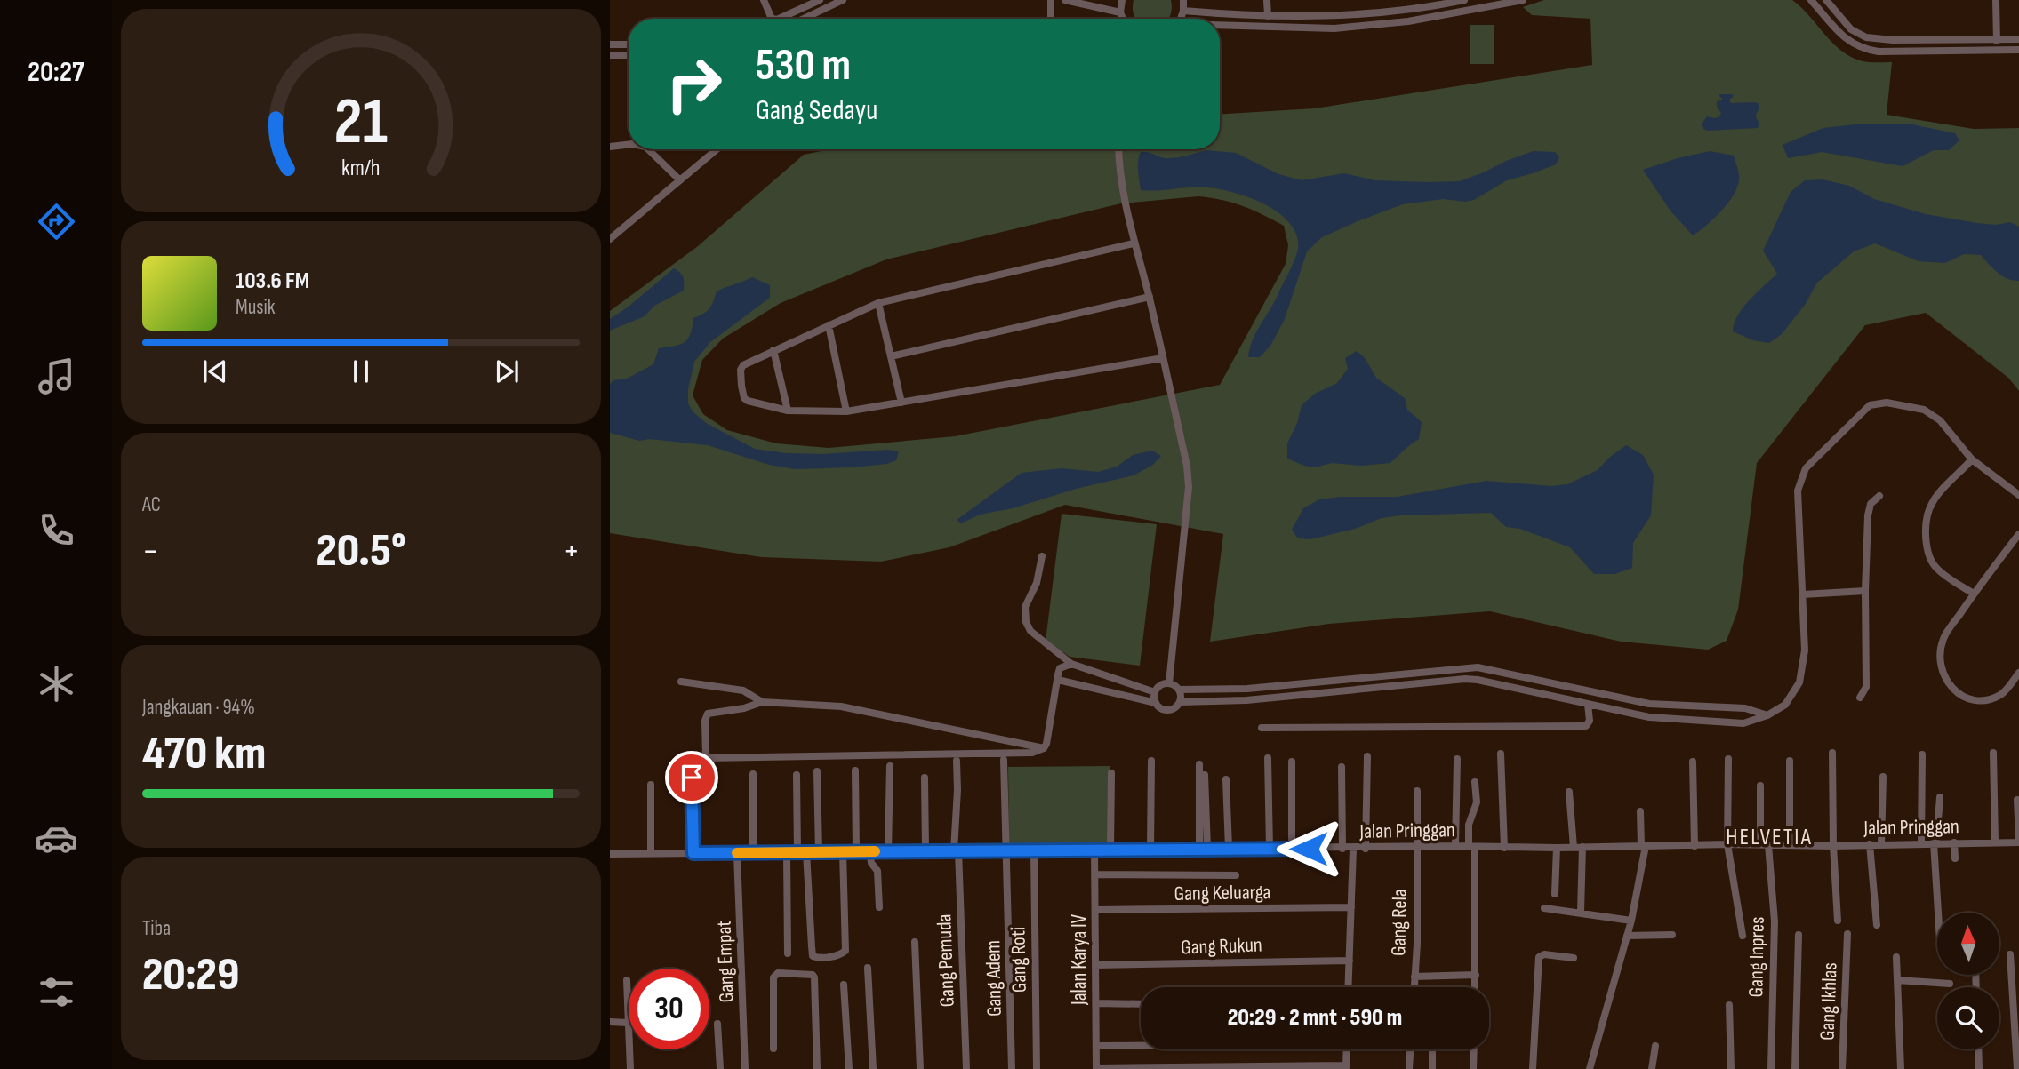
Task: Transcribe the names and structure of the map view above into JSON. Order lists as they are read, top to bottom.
{
  "streets": {
    "street": [
      "Jalan Pringgan",
      "Gang Keluarga",
      "Gang Rela",
      "Gang Rukun",
      "Gang Inpres",
      "Gang Roti",
      "Jalan Karya IV",
      "Gang Pemuda",
      "Gang Empat",
      "Gang Adem",
      "Gang Ikhlas"
    ]
  },
  "crossings": [
    ["Jalan Pringgan", "Gang Rela"],
    ["Jalan Pringgan", "Gang Inpres"],
    ["Jalan Pringgan", "Gang Roti"],
    ["Jalan Pringgan", "Jalan Karya IV"],
    ["Jalan Pringgan", "Gang Pemuda"],
    ["Jalan Pringgan", "Gang Empat"],
    ["Jalan Pringgan", "Gang Adem"],
    ["Gang Keluarga", "Jalan Karya IV"],
    ["Gang Rukun", "Jalan Karya IV"]
  ],
  "districts": ["HELVETIA"],
  "north": "top",
  "page": {
    "tabs": "20:27",
    "turn": ["530 m", "Gang Sedayu"],
    "song": ["103.6 FM", "Musik"],
    "tile": [
      "AC",
      ["Jangkauan · 94%", "470 km"],
      ["Tiba", "20:29"]
    ],
    "heat": ["−", "20.5°", "+"],
    "limit": "30",
    "trip": "20:29 · 2 mnt · 590 m",
    "gauge": ["21", "km/h"]
  }
}
